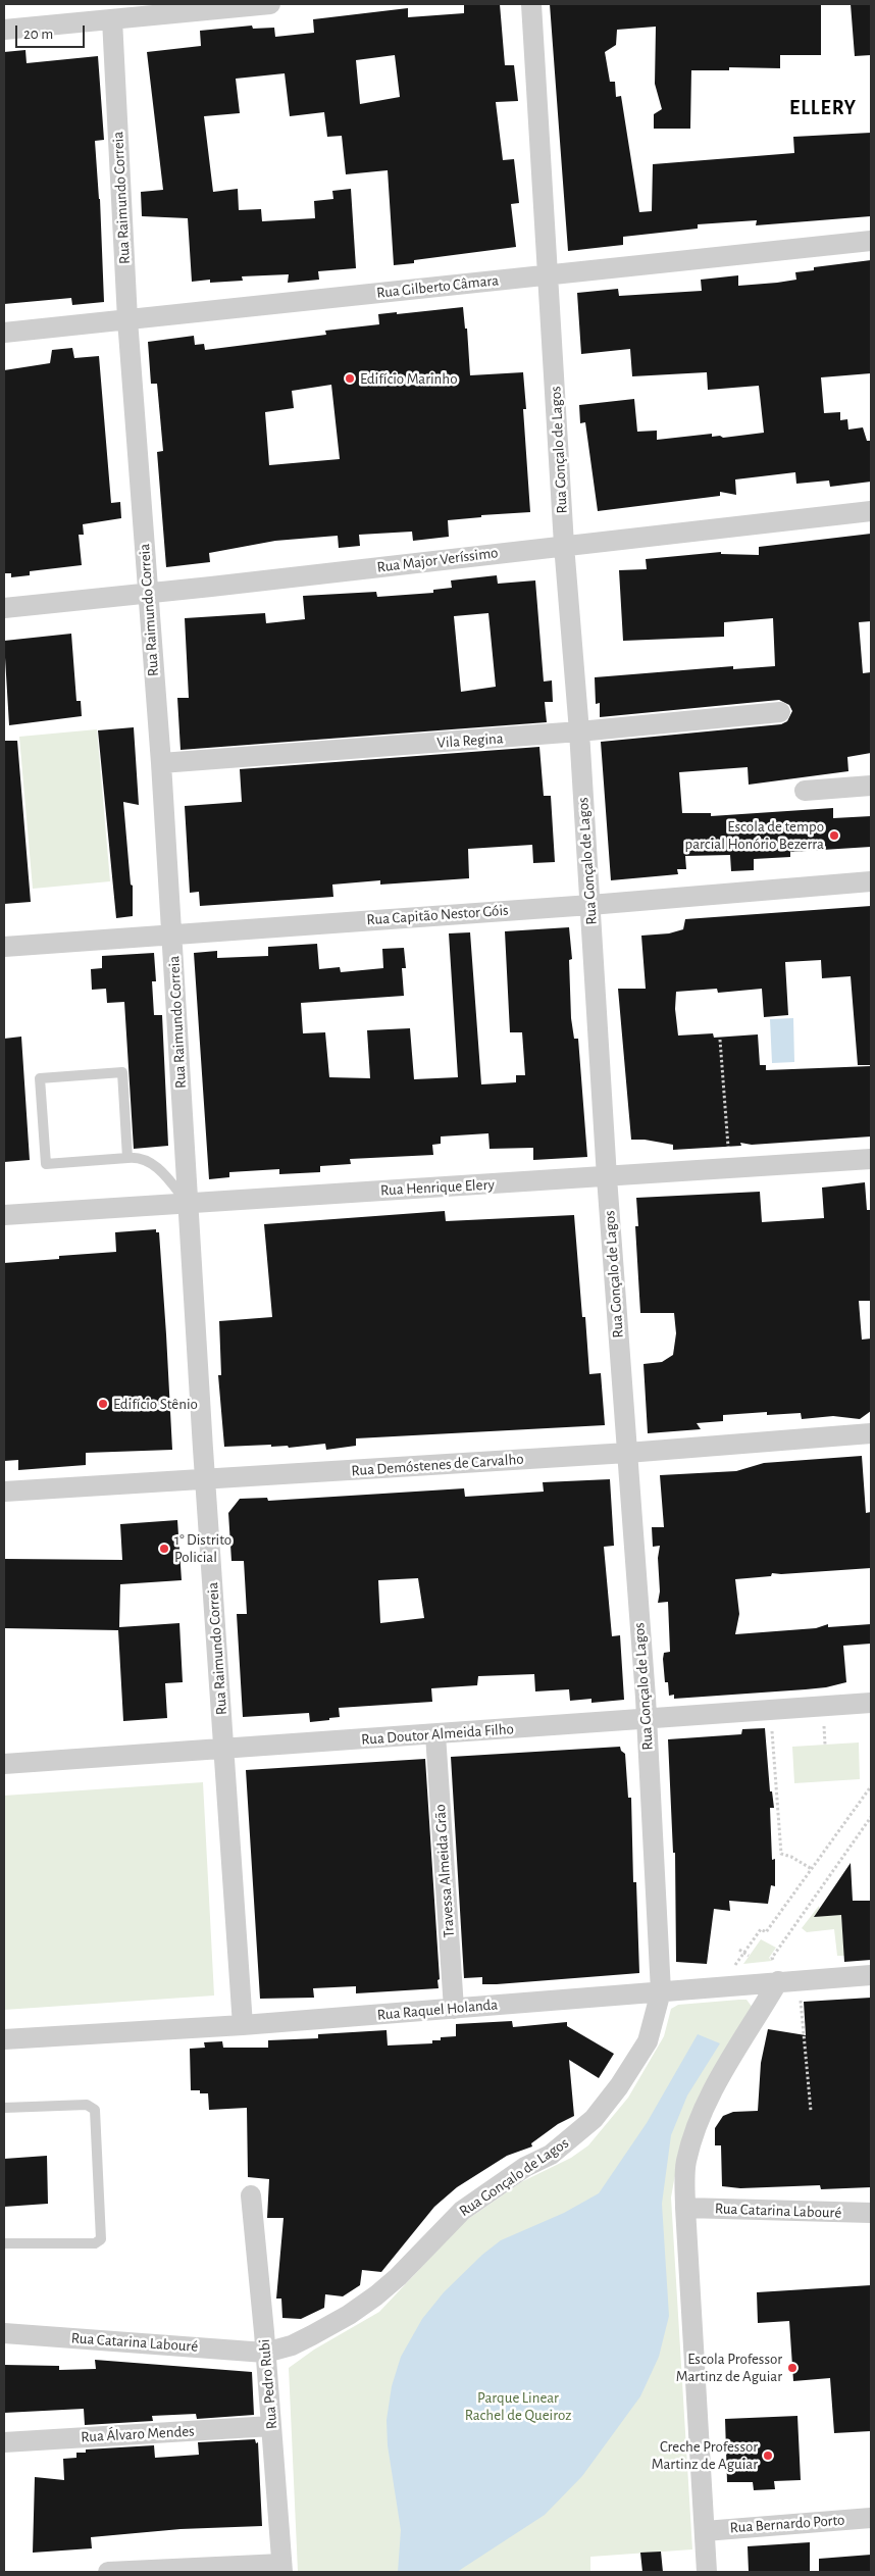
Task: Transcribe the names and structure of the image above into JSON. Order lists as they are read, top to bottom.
{
  "streets": {
    "street": [
      "Rua Raimundo Correia",
      "Rua Gilberto Câmara",
      "Rua Gonçalo de Lagos",
      "Rua Major Veríssimo",
      "Vila Regina",
      "Rua Capitão Nestor Góis",
      "Rua Henrique Elery",
      "Rua Demóstenes de Carvalho",
      "Rua Doutor Almeida Filho",
      "Travessa Almeida Grão",
      "Rua Raquel Holanda",
      "Rua Catarina Labouré",
      "Rua Pedro Rubi",
      "Rua Álvaro Mendes",
      "Rua Bernardo Porto"
    ]
  },
  "crossings": [
    ["Rua Raimundo Correia", "Rua Gilberto Câmara"],
    ["Rua Raimundo Correia", "Rua Major Veríssimo"],
    ["Rua Raimundo Correia", "Vila Regina"],
    ["Rua Raimundo Correia", "Rua Capitão Nestor Góis"],
    ["Rua Raimundo Correia", "Rua Henrique Elery"],
    ["Rua Raimundo Correia", "Rua Demóstenes de Carvalho"],
    ["Rua Raimundo Correia", "Rua Doutor Almeida Filho"],
    ["Rua Raimundo Correia", "Rua Raquel Holanda"],
    ["Rua Gilberto Câmara", "Rua Gonçalo de Lagos"],
    ["Rua Gonçalo de Lagos", "Rua Major Veríssimo"],
    ["Rua Gonçalo de Lagos", "Vila Regina"],
    ["Rua Gonçalo de Lagos", "Rua Capitão Nestor Góis"],
    ["Rua Gonçalo de Lagos", "Rua Henrique Elery"],
    ["Rua Gonçalo de Lagos", "Rua Demóstenes de Carvalho"],
    ["Rua Gonçalo de Lagos", "Rua Doutor Almeida Filho"],
    ["Rua Gonçalo de Lagos", "Rua Raquel Holanda"],
    ["Rua Gonçalo de Lagos", "Rua Catarina Labouré"],
    ["Rua Gonçalo de Lagos", "Rua Pedro Rubi"],
    ["Rua Doutor Almeida Filho", "Travessa Almeida Grão"],
    ["Travessa Almeida Grão", "Rua Raquel Holanda"],
    ["Rua Catarina Labouré", "Rua Pedro Rubi"],
    ["Rua Pedro Rubi", "Rua Álvaro Mendes"]
  ],
  "districts": ["ELLERY"],
  "parks": ["Parque Linear Rachel de Queiroz"],
  "places": [
    "Edifício Marinho",
    "Escola de tempo parcial Honório Bezerra",
    "Edifício Stênio",
    "1° Distrito Policial",
    "Escola Professor Martinz de Aguiar",
    "Creche Professor Martinz de Aguiar"
  ],
  "scale_bar": "20 m"
}
